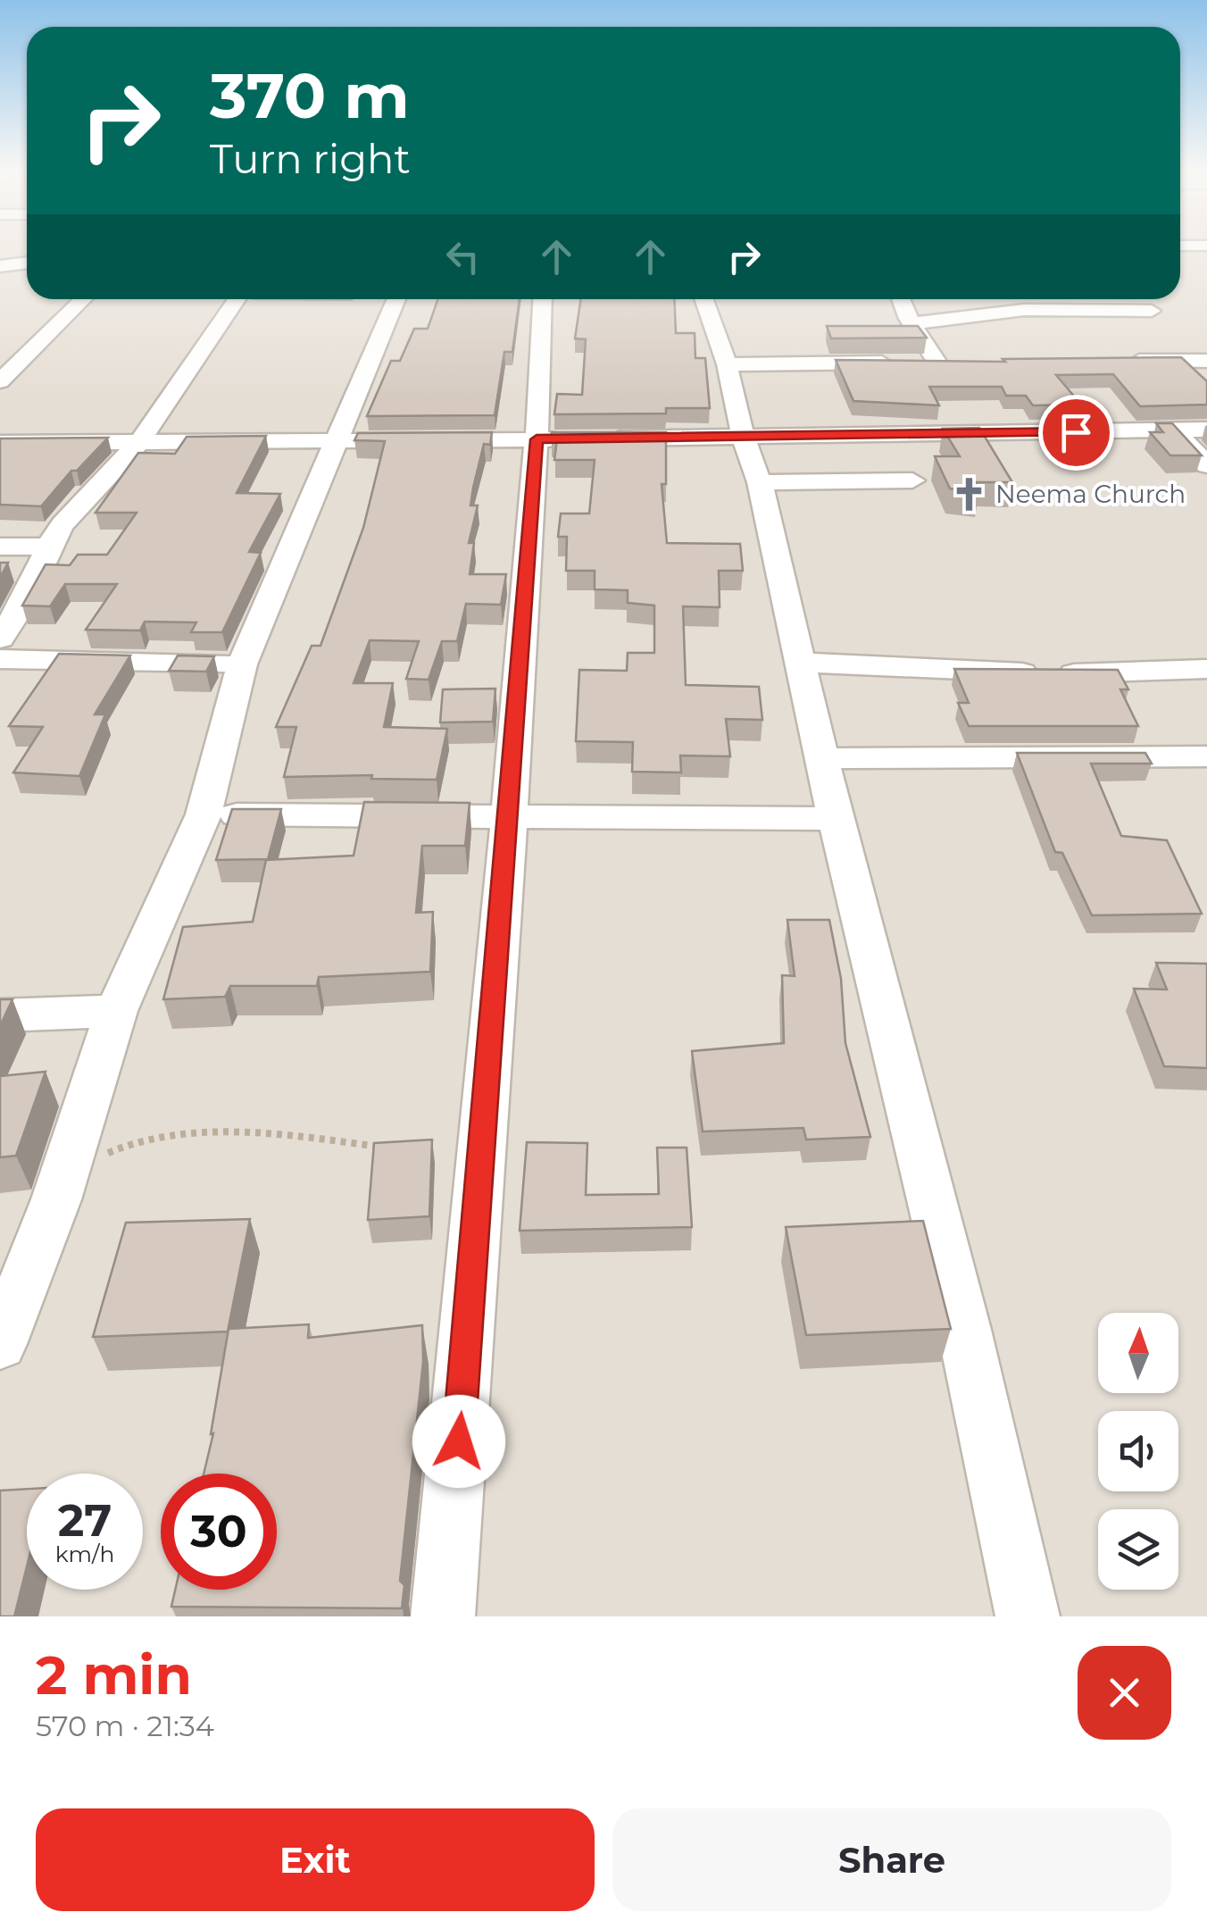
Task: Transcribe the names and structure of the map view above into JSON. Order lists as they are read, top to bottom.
{
  "places": {
    "church": ["Neema Church"]
  },
  "north": "top",
  "page": {
    "turn": ["370 m", "Turn right"],
    "speed": "27 km/h",
    "limit": "30",
    "heading": ["2 min", "570 m · 21:34"],
    "buttons": ["Exit", "Share"]
  }
}
